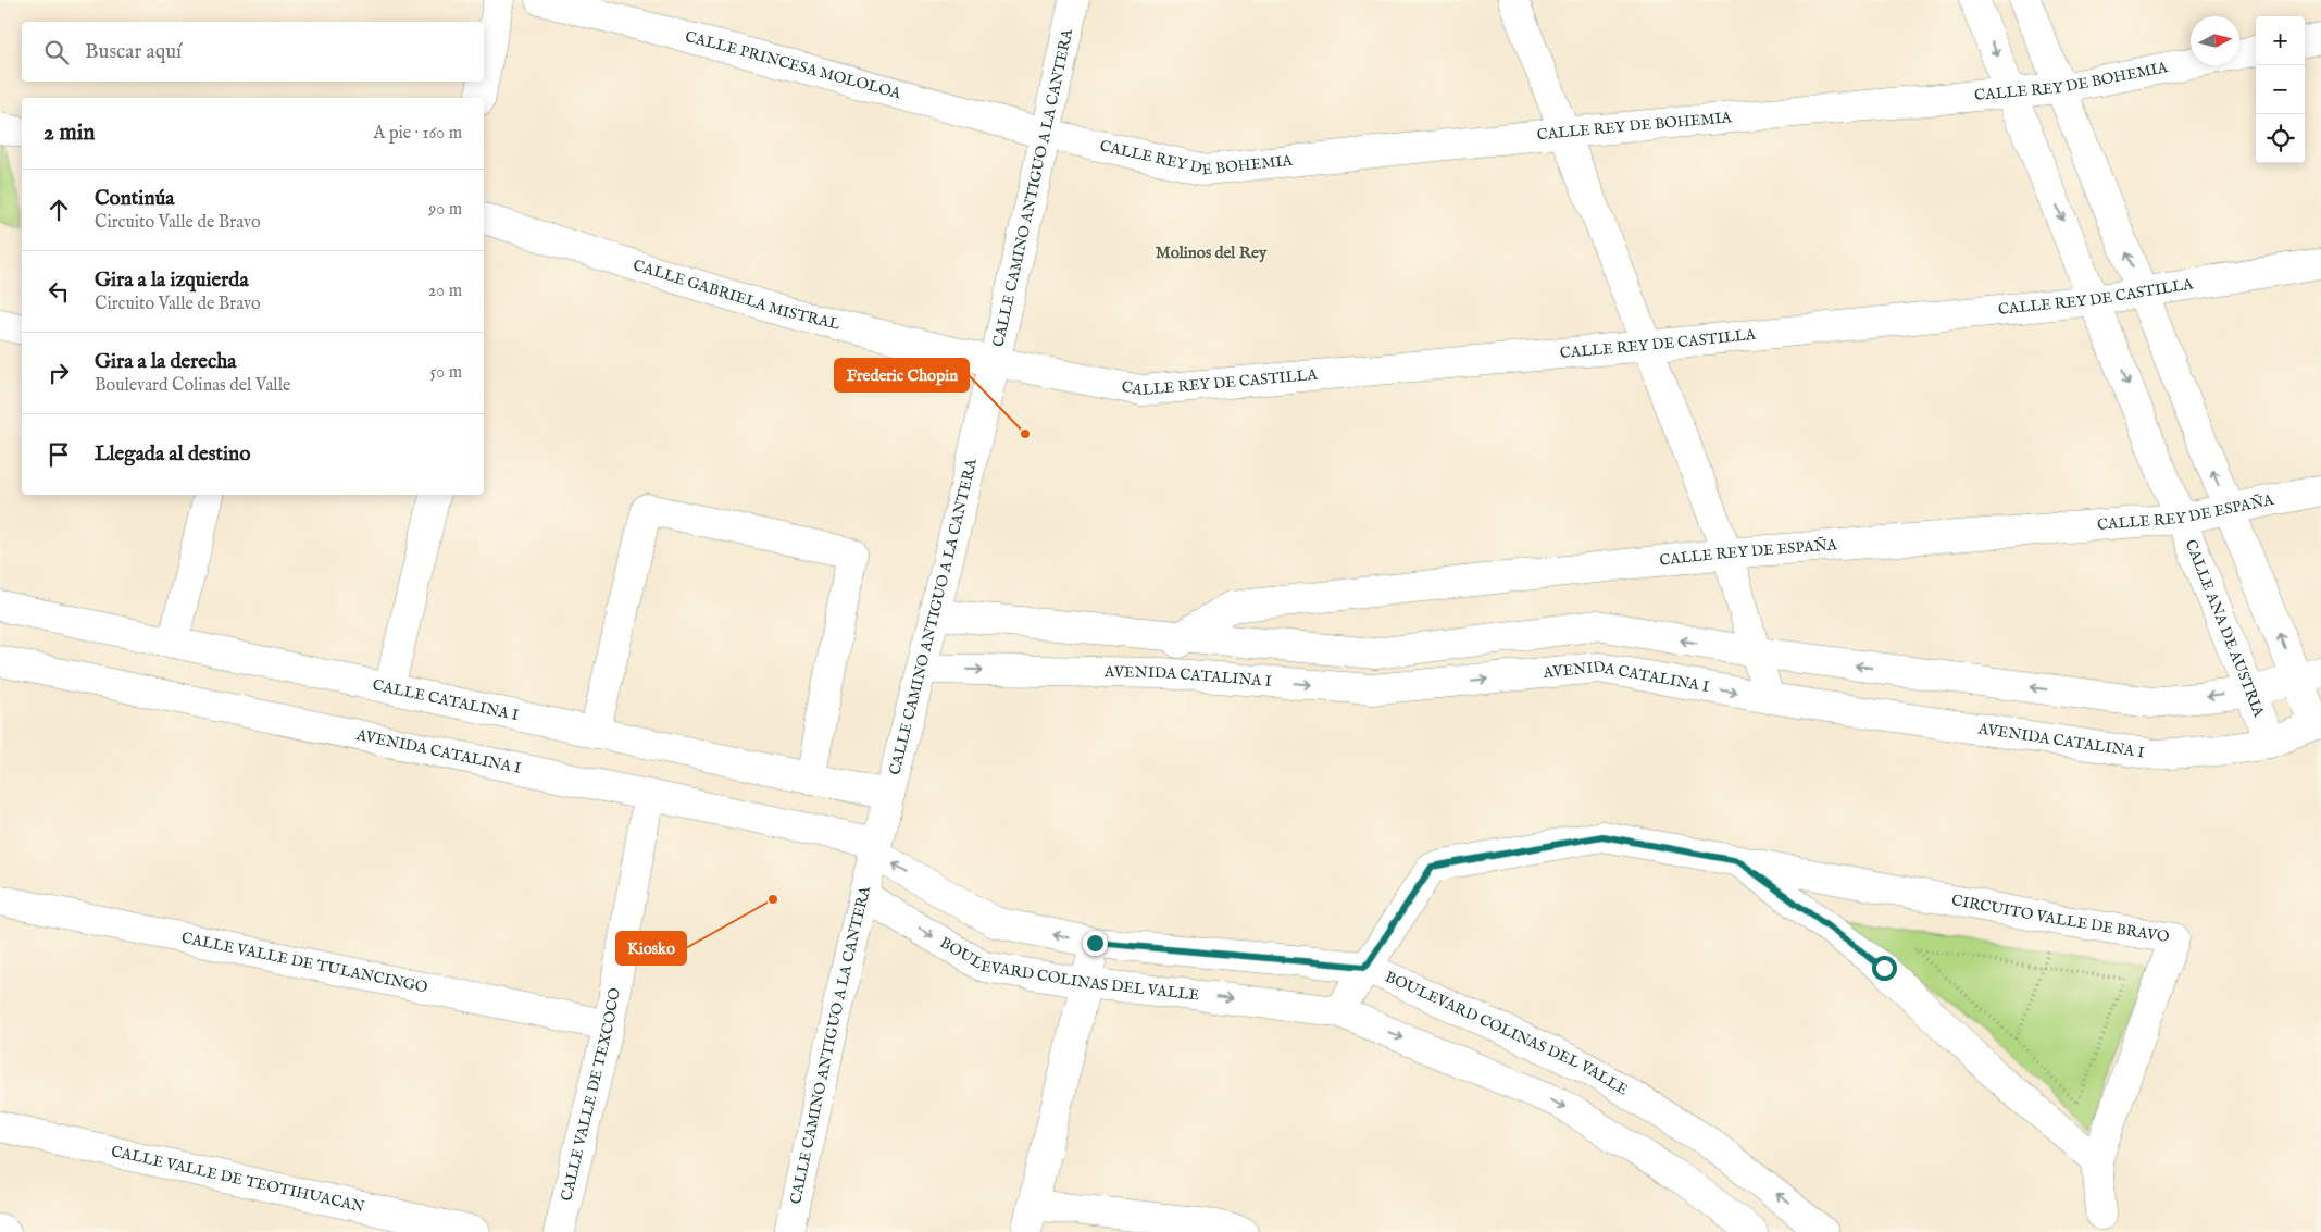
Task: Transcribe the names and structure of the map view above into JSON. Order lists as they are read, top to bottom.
{
  "streets": {
    "street": [
      "CALLE PRINCESA MOLOLOA",
      "CALLE REY DE BOHEMIA",
      "CALLE CAMINO ANTIGUO A LA CANTERA",
      "CALLE GABRIELA MISTRAL",
      "CALLE REY DE CASTILLA",
      "CALLE REY DE ESPAÑA",
      "CALLE ANA DE AUSTRIA",
      "AVENIDA CATALINA I",
      "CALLE CATALINA I",
      "CIRCUITO VALLE DE BRAVO",
      "CALLE VALLE DE TULANCINGO",
      "BOULEVARD COLINAS DEL VALLE",
      "CALLE VALLE DE TEXCOCO",
      "CALLE VALLE DE TEOTIHUACAN"
    ]
  },
  "crossings": [
    ["CALLE PRINCESA MOLOLOA", "CALLE REY DE BOHEMIA"],
    ["CALLE PRINCESA MOLOLOA", "CALLE CAMINO ANTIGUO A LA CANTERA"],
    ["CALLE REY DE BOHEMIA", "CALLE CAMINO ANTIGUO A LA CANTERA"],
    ["CALLE REY DE BOHEMIA", "CALLE ANA DE AUSTRIA"],
    ["CALLE CAMINO ANTIGUO A LA CANTERA", "CALLE GABRIELA MISTRAL"],
    ["CALLE CAMINO ANTIGUO A LA CANTERA", "CALLE REY DE CASTILLA"],
    ["CALLE CAMINO ANTIGUO A LA CANTERA", "AVENIDA CATALINA I"],
    ["CALLE CAMINO ANTIGUO A LA CANTERA", "CALLE CATALINA I"],
    ["CALLE CAMINO ANTIGUO A LA CANTERA", "BOULEVARD COLINAS DEL VALLE"],
    ["CALLE GABRIELA MISTRAL", "CALLE REY DE CASTILLA"],
    ["CALLE REY DE CASTILLA", "CALLE ANA DE AUSTRIA"],
    ["CALLE REY DE ESPAÑA", "CALLE ANA DE AUSTRIA"],
    ["CALLE ANA DE AUSTRIA", "AVENIDA CATALINA I"],
    ["AVENIDA CATALINA I", "BOULEVARD COLINAS DEL VALLE"],
    ["AVENIDA CATALINA I", "CALLE VALLE DE TEXCOCO"],
    ["CIRCUITO VALLE DE BRAVO", "BOULEVARD COLINAS DEL VALLE"],
    ["CALLE VALLE DE TULANCINGO", "CALLE VALLE DE TEXCOCO"]
  ],
  "districts": ["Molinos del Rey"],
  "places": ["Frederic Chopin", "Kiosko"],
  "north": "right",
  "page": {
    "map_buttons": ["+", "−"],
    "search": "Buscar aquí",
    "heading": ["2 min", "A pie · 160 m"],
    "list": [
      ["Continúa", "Circuito Valle de Bravo", "90 m"],
      ["Gira a la izquierda", "Circuito Valle de Bravo", "20 m"],
      ["Gira a la derecha", "Boulevard Colinas del Valle", "50 m"],
      "Llegada al destino"
    ]
  }
}
